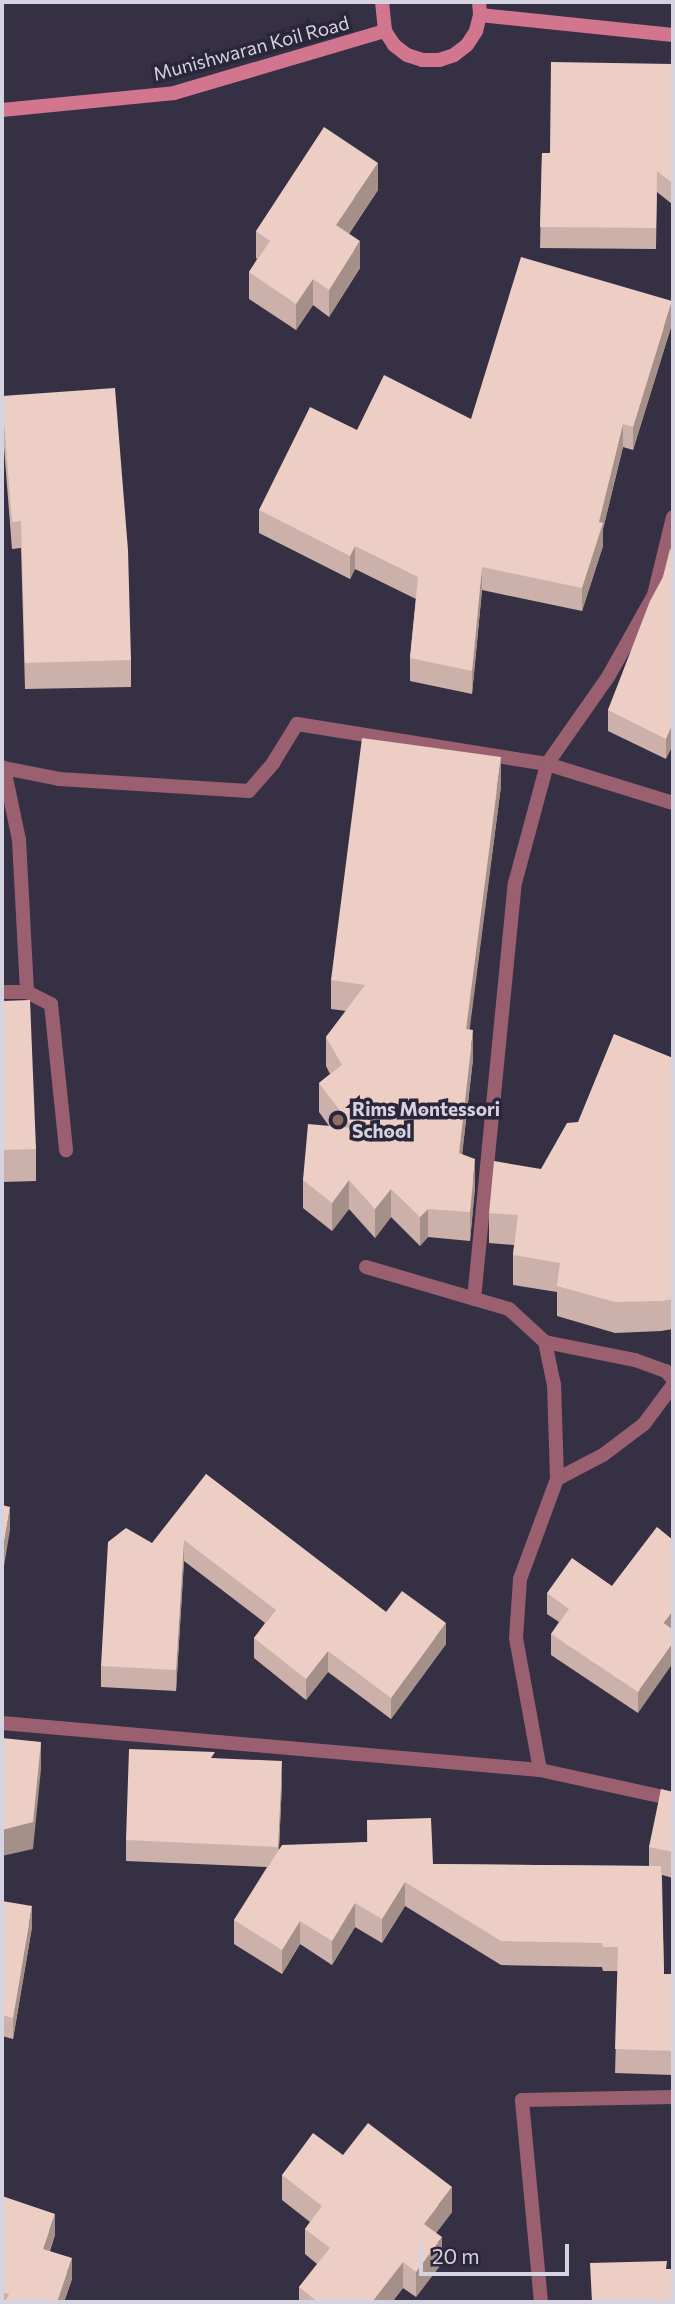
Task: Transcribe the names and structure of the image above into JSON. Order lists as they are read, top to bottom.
{
  "streets": {
    "main road": ["Munishwaran Koil Road"]
  },
  "places": ["Rims Montessori School"],
  "scale_bar": "20 m"
}
